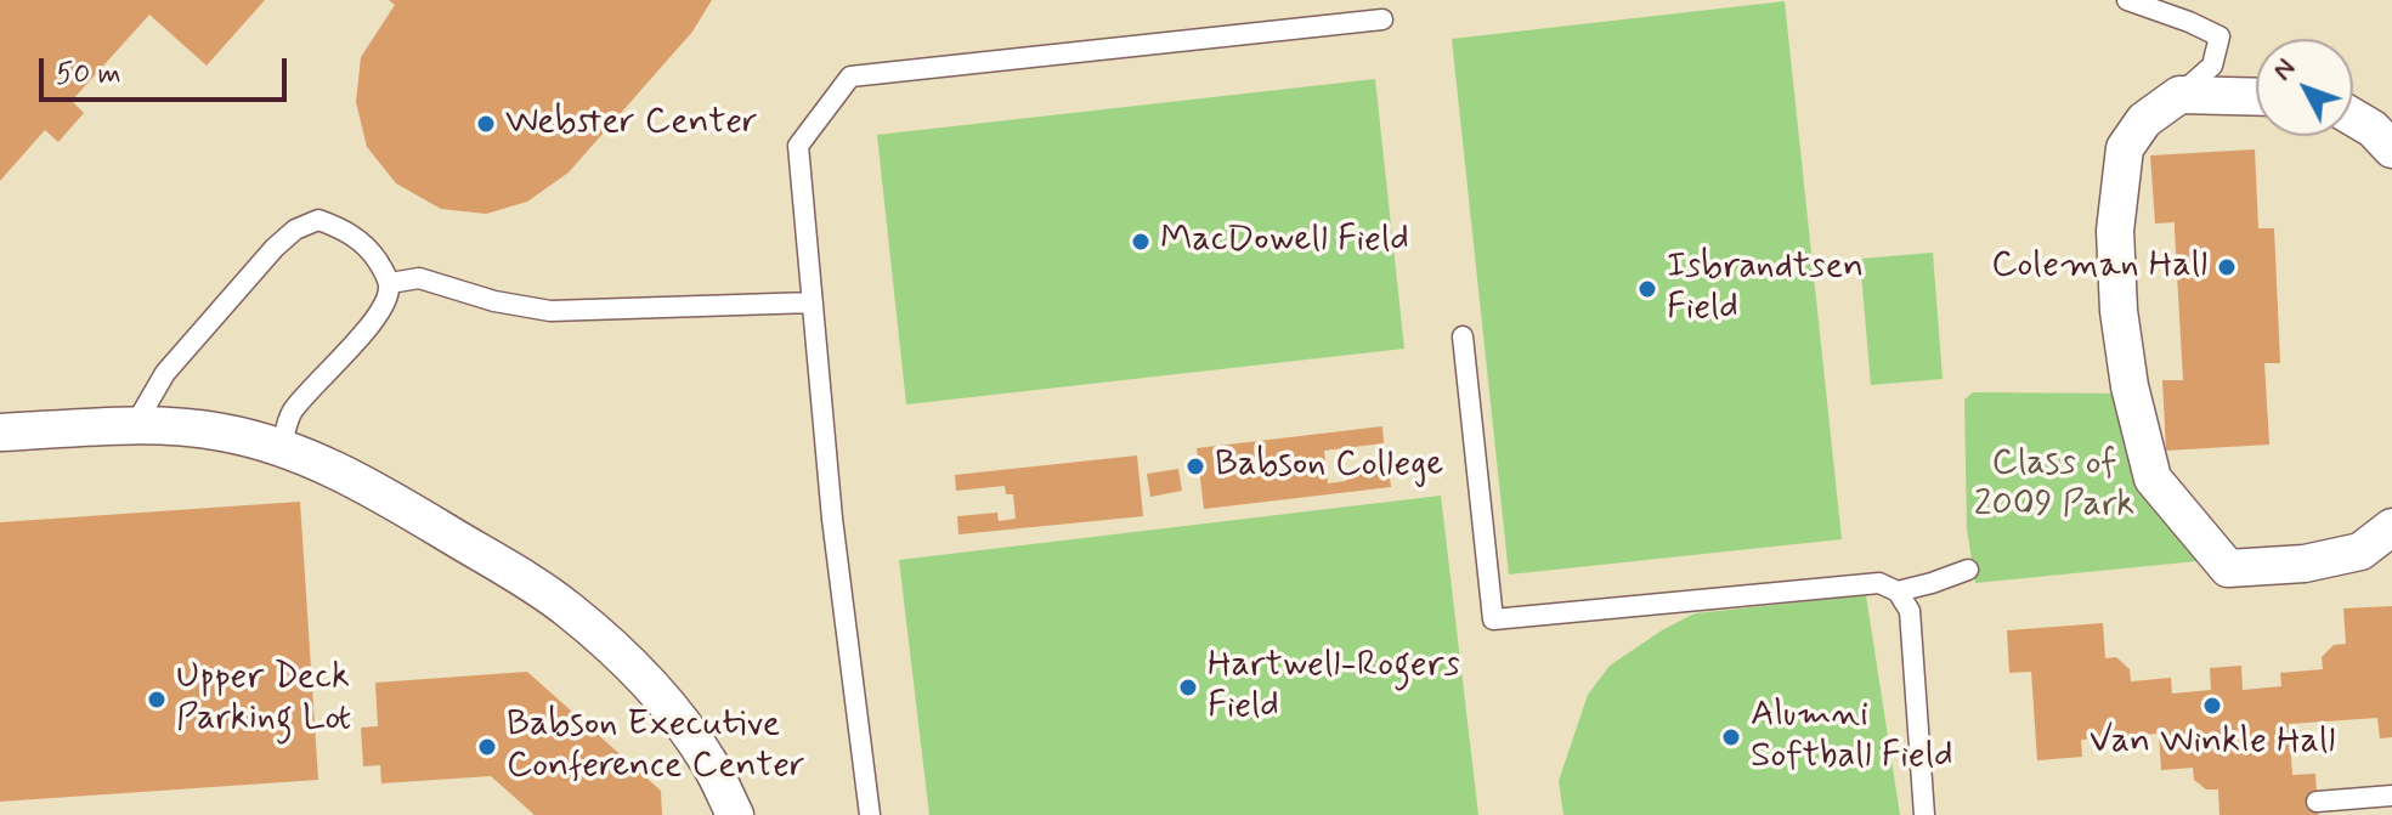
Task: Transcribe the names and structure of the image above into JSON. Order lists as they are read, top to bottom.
{
  "parks": ["Class of 2009 Park"],
  "places": [
    "Webster Center",
    "MacDowell Field",
    "Coleman Hall",
    "Isbrandtsen Field",
    "Babson College",
    "Hartwell-Rogers Field",
    "Upper Deck Parking Lot",
    "Van Winkle Hall",
    "Alumni Softball Field",
    "Babson Executive Conference Center"
  ],
  "scale_bar": "50 m",
  "north": "top left"
}
